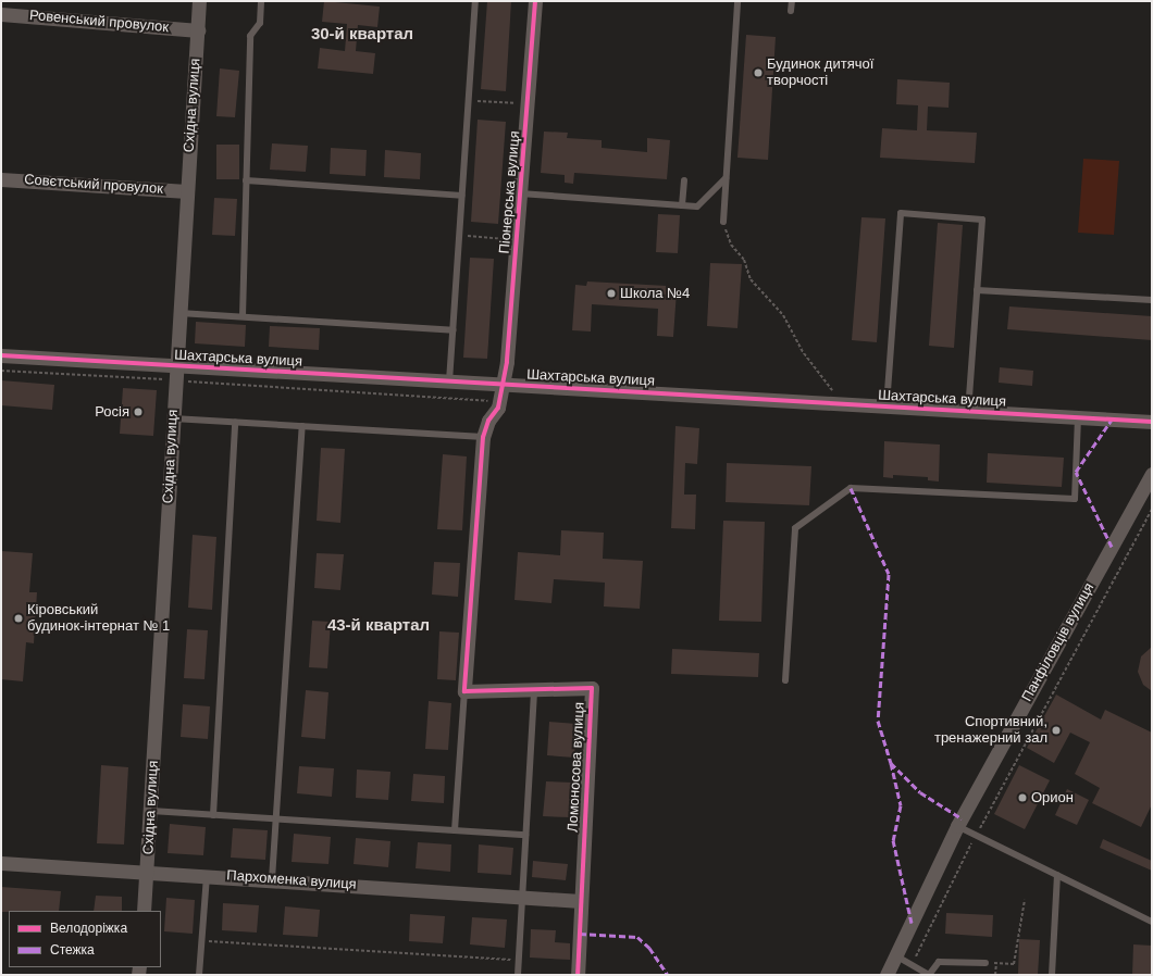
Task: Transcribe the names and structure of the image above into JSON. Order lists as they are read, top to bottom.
{
  "streets": {
    "street": [
      "Ровенський провулок",
      "Східна вулиця",
      "Совєтський провулок",
      "Піонерська вулиця",
      "Шахтарська вулиця",
      "Панфіловців вулиця",
      "Ломоносова вулиця",
      "Пархоменка вулиця"
    ]
  },
  "crossings": [
    ["Ровенський провулок", "Східна вулиця"],
    ["Східна вулиця", "Совєтський провулок"],
    ["Східна вулиця", "Шахтарська вулиця"],
    ["Східна вулиця", "Пархоменка вулиця"],
    ["Піонерська вулиця", "Шахтарська вулиця"],
    ["Ломоносова вулиця", "Пархоменка вулиця"]
  ],
  "districts": ["30-й квартал", "43-й квартал"],
  "places": [
    "Будинок дитячої творчості",
    "Школа №4",
    "Росія",
    "Кіровський будинок-інтернат № 1",
    "Спортивний, тренажерний зал",
    "Орион"
  ],
  "legend": ["Велодоріжка", "Стежка"]
}
